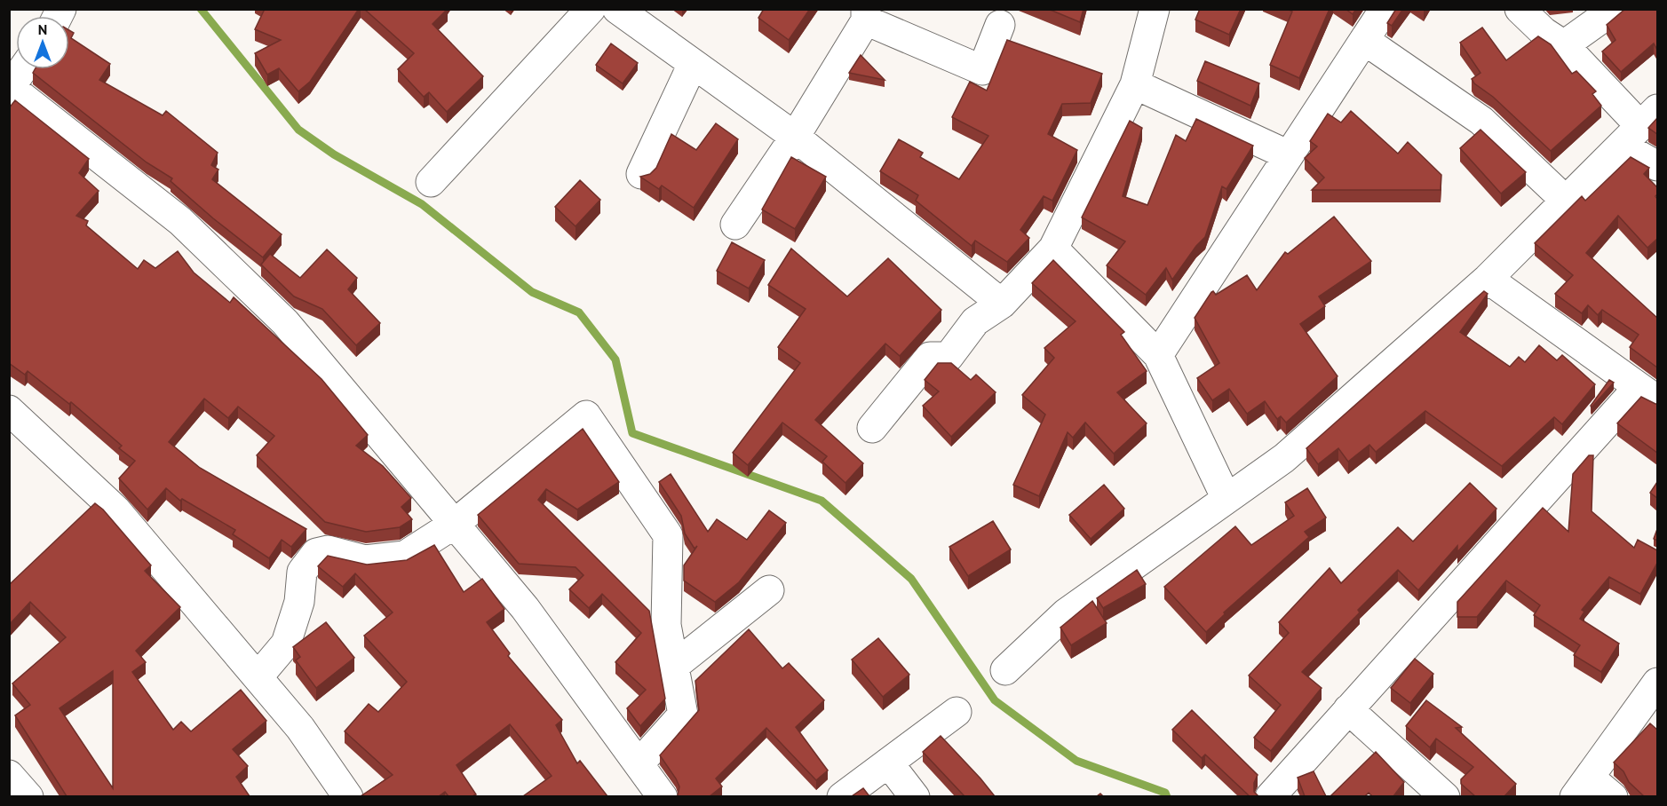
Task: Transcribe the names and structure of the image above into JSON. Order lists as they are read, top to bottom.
{
  "north": "top"
}
